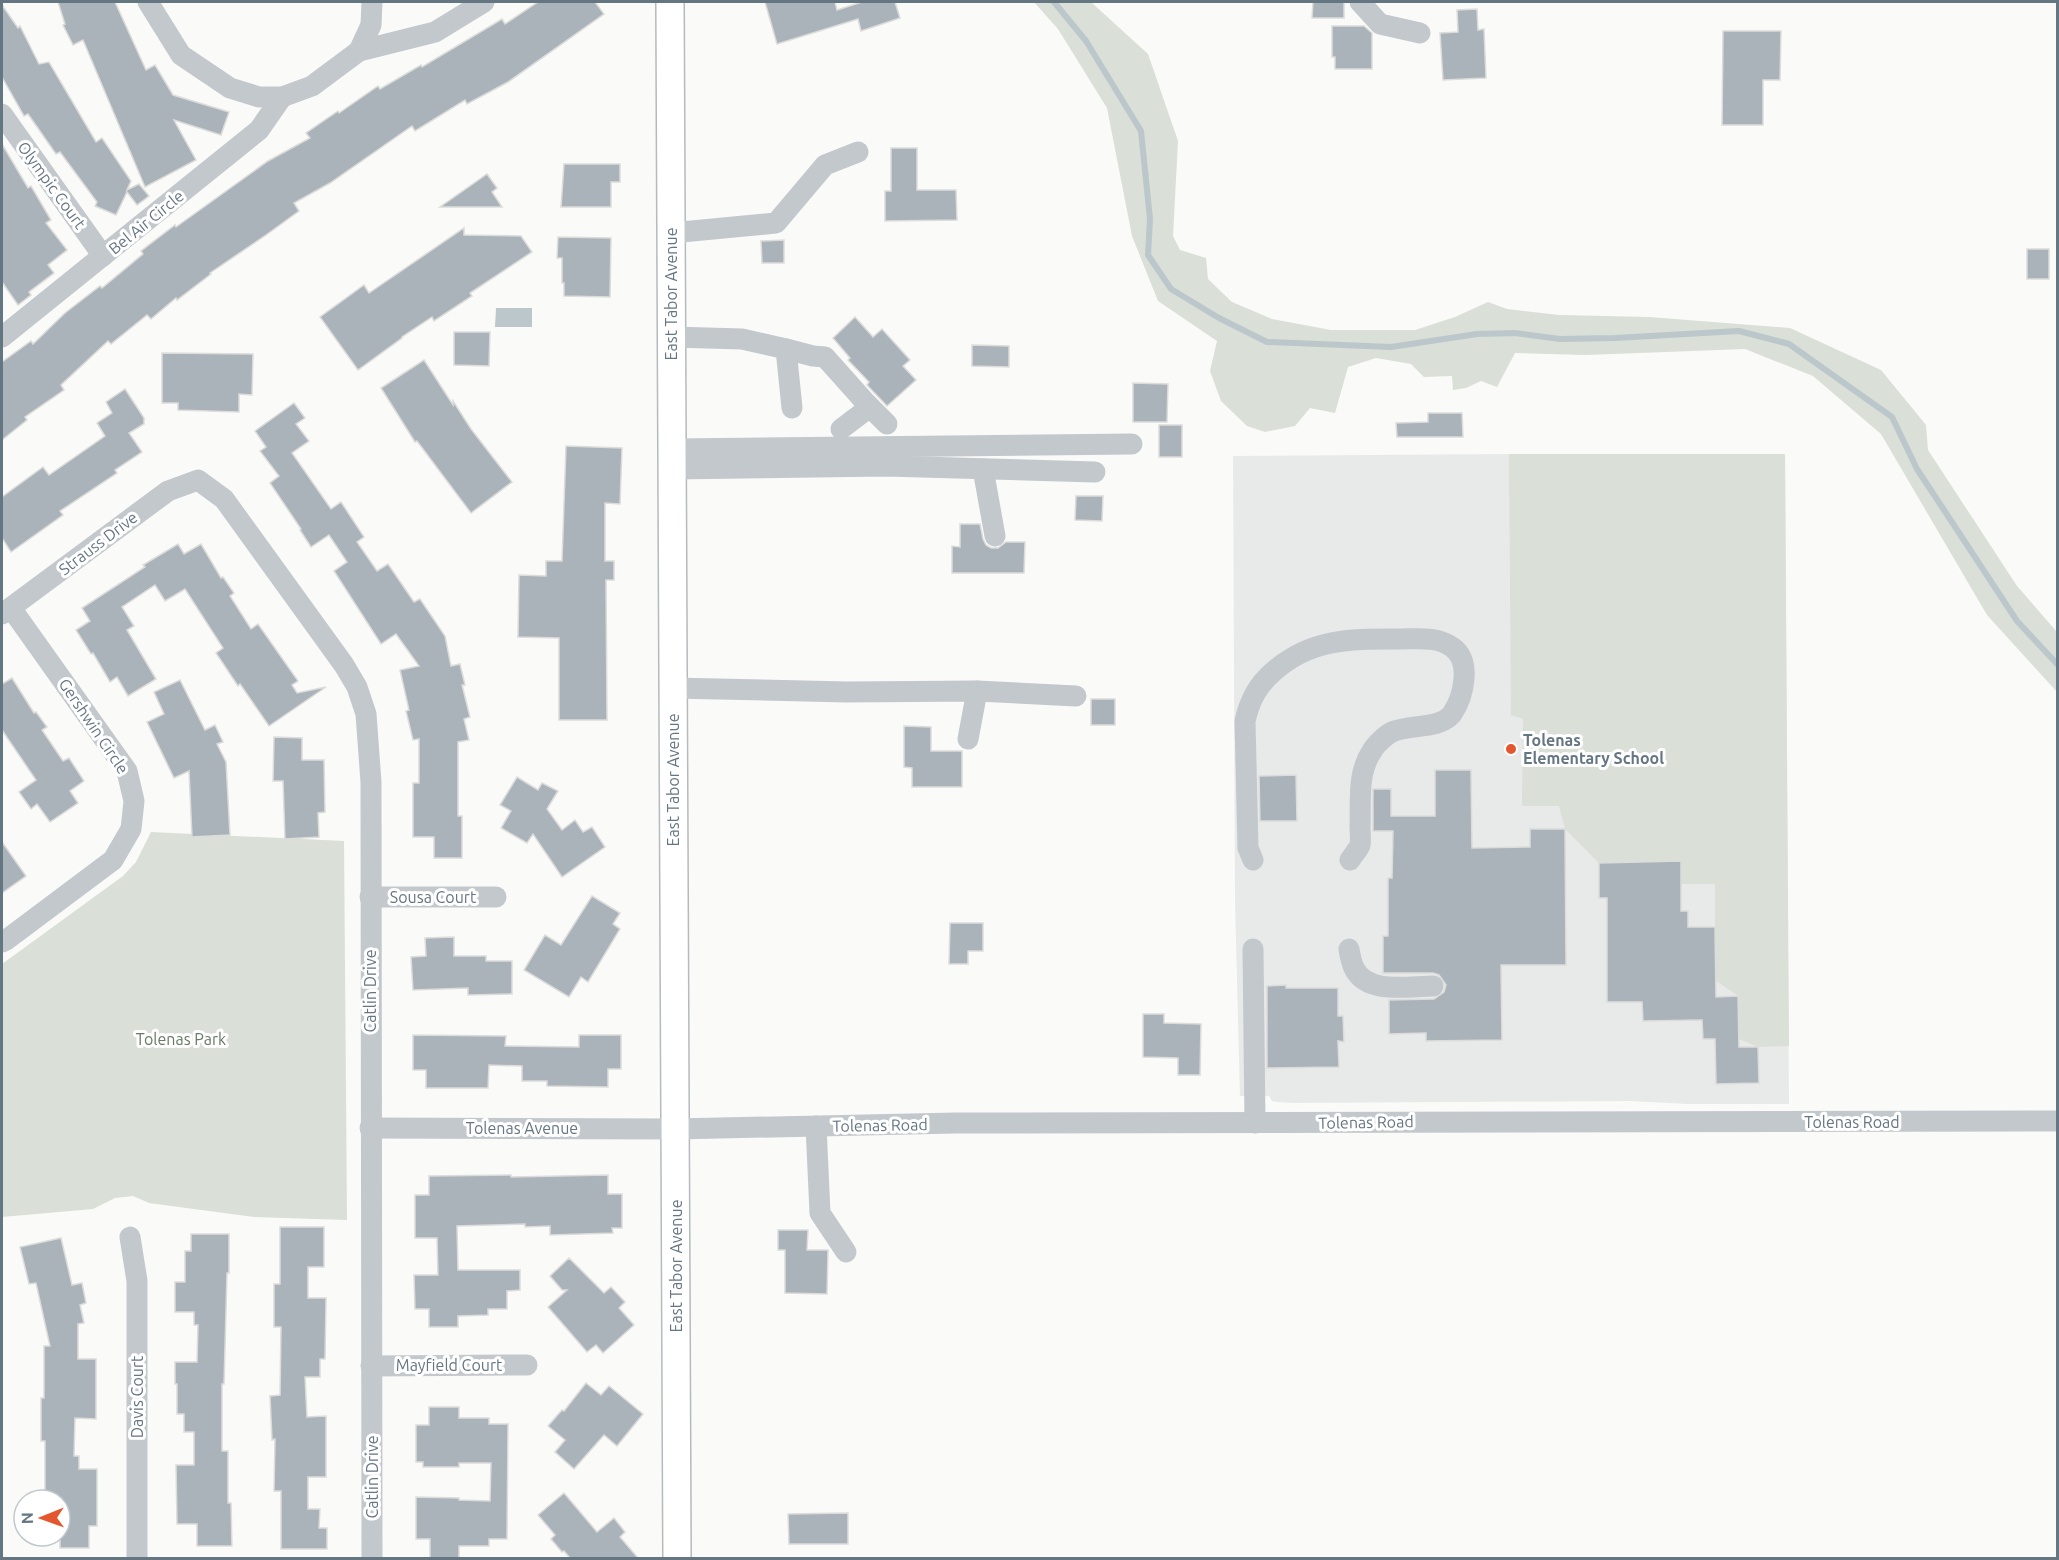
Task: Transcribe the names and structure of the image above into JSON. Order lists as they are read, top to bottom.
{
  "streets": {
    "main road": ["East Tabor Avenue"],
    "street": [
      "Olympic Court",
      "Bel Air Circle",
      "Strauss Drive",
      "Gershwin Circle",
      "Sousa Court",
      "Catlin Drive",
      "Tolenas Road",
      "Tolenas Avenue",
      "Mayfield Court",
      "Davis Court"
    ]
  },
  "crossings": [
    ["Olympic Court", "Bel Air Circle"],
    ["East Tabor Avenue", "Tolenas Road"],
    ["East Tabor Avenue", "Tolenas Avenue"],
    ["Strauss Drive", "Gershwin Circle"],
    ["Strauss Drive", "Catlin Drive"],
    ["Sousa Court", "Catlin Drive"],
    ["Catlin Drive", "Tolenas Avenue"],
    ["Catlin Drive", "Mayfield Court"],
    ["Tolenas Road", "Tolenas Avenue"]
  ],
  "parks": ["Tolenas Park"],
  "places": ["Tolenas Elementary School"],
  "north": "left"
}
